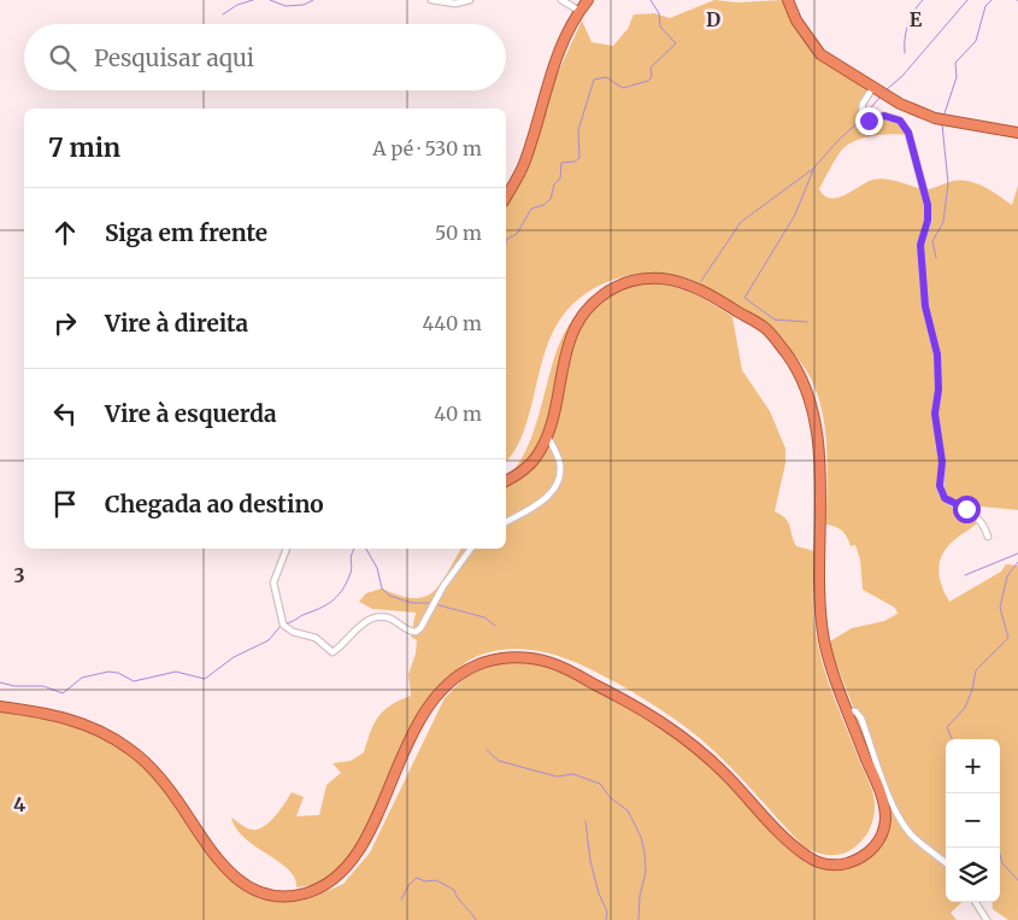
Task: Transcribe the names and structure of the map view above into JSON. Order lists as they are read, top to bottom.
{
  "page": {
    "search": "Pesquisar aqui",
    "heading": ["7 min", "A pé · 530 m"],
    "list": [
      ["Siga em frente", "50 m"],
      ["Vire à direita", "440 m"],
      ["Vire à esquerda", "40 m"],
      "Chegada ao destino"
    ],
    "map_buttons": ["+", "−"]
  },
  "grid": {
    "columns": ["D", "E"],
    "rows": ["3", "4"]
  }
}
